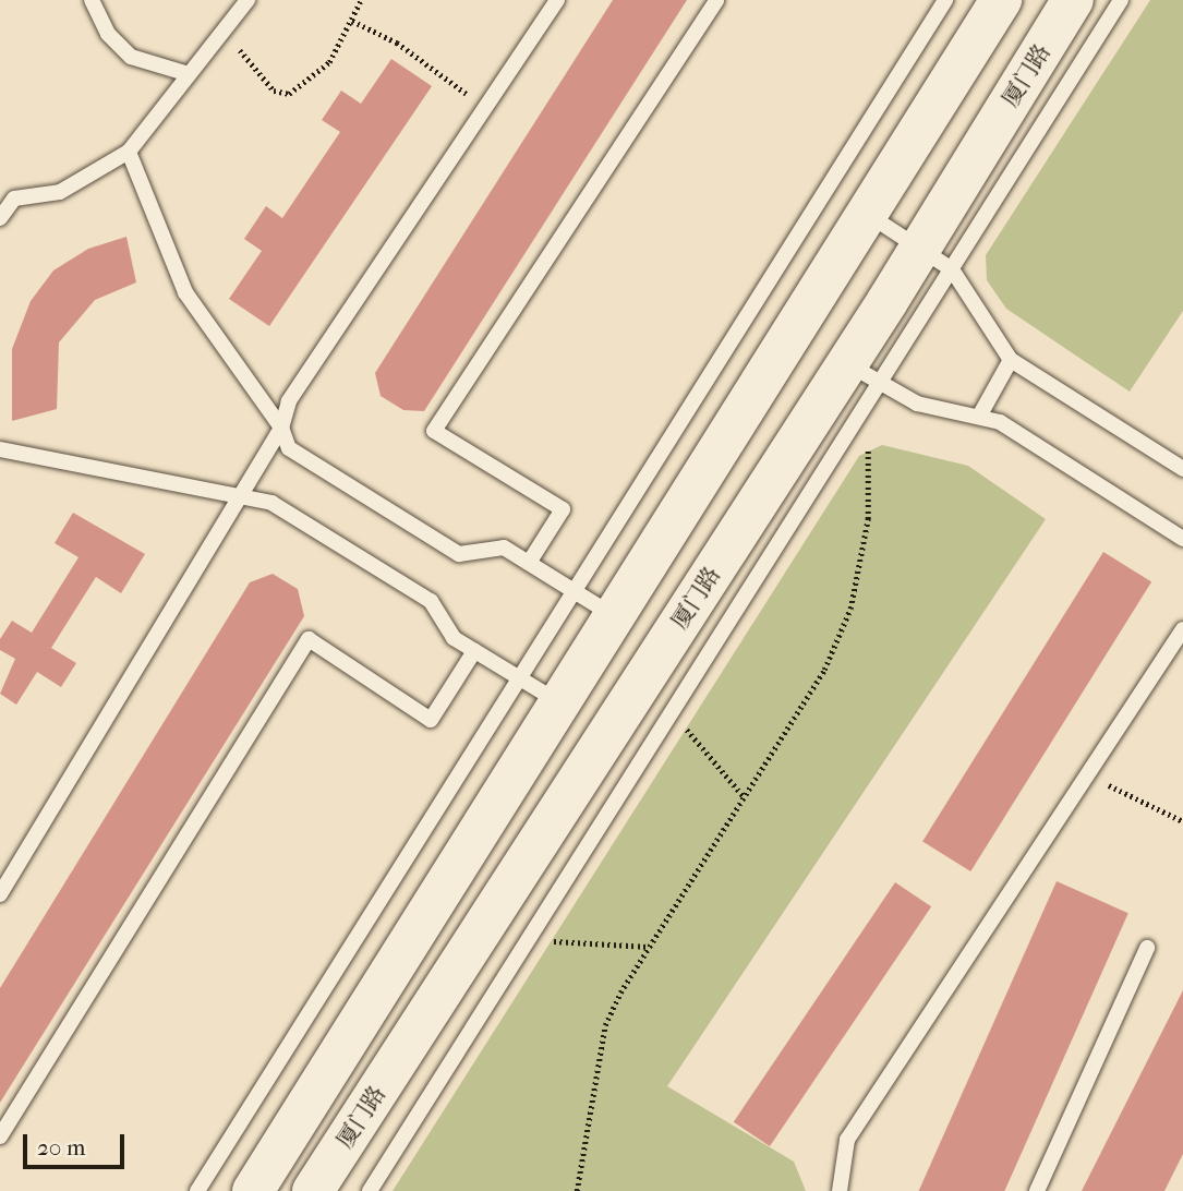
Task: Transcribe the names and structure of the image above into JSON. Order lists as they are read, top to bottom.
{
  "streets": {
    "street": ["厦门路"]
  },
  "scale_bar": "20 m"
}
